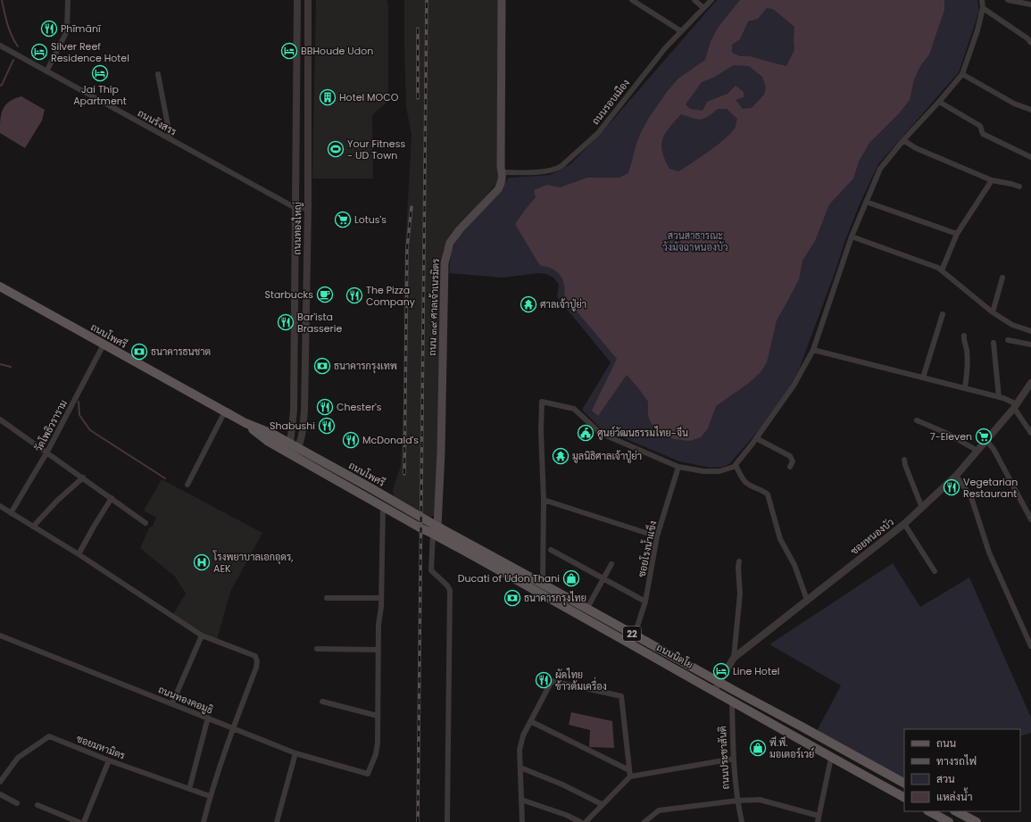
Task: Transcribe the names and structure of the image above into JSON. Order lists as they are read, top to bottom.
{
  "streets": {
    "main road": [
      "ถนน ๓๙ ศาลเจ้าเนรมิตร",
      "ถนนโพศรี",
      "22",
      "ถนนนิตโย"
    ],
    "street": [
      "ถนนรอบเมือง",
      "ถนนรังสรร",
      "ถนนทองใหญ่",
      "วัดโพธิวราราม",
      "ซอยหนองบัว",
      "ซอยโรงน้ำแข็ง",
      "ถนนทองคอมูธิ",
      "ซอยมหามิตร",
      "ถนนประชาสันติ"
    ]
  },
  "crossings": [
    ["ถนนรอบเมือง", "ถนน ๓๙ ศาลเจ้าเนรมิตร"],
    ["ถนนรังสรร", "ถนนทองใหญ่"],
    ["ถนนทองใหญ่", "ถนนโพศรี"],
    ["ถนน ๓๙ ศาลเจ้าเนรมิตร", "ถนนโพศรี"],
    ["ถนน ๓๙ ศาลเจ้าเนรมิตร", "ถนนนิตโย"],
    ["ถนนโพศรี", "วัดโพธิวราราม"],
    ["ถนนโพศรี", "ถนนนิตโย"],
    ["ซอยหนองบัว", "ถนนนิตโย"],
    ["ซอยโรงน้ำแข็ง", "ถนนนิตโย"],
    ["ถนนนิตโย", "ถนนประชาสันติ"]
  ],
  "parks": ["สวนสาธารณะ วังมัจฉาหนองบัว"],
  "places": {
    "restaurant": [
      "Phīmānī",
      "The Pizza Company",
      "Bar'ista Brasserie",
      "Chester's",
      "Shabushi",
      "McDonald's",
      "Vegetarian Restaurant",
      "ผัดไทย ข้าวต้มเครื่อง"
    ],
    "hotel": [
      "BBHoude Udon",
      "Silver Reef Residence Hotel",
      "Jai Thip Apartment",
      "Line Hotel"
    ],
    "building": ["Hotel MOCO"],
    "sports": ["Your Fitness - UD Town"],
    "supermarket": ["Lotus's", "7-Eleven"],
    "cafe": ["Starbucks"],
    "temple": ["ศาลเจ้าปู่ย่า", "มูลนิธิศาลเจ้าปู่ย่า"],
    "bank": ["ธนาคารธนชาต", "ธนาคารกรุงเทพ", "ธนาคารกรุงไทย"],
    "public building": ["ศูนย์วัฒนธรรมไทย-จีน"],
    "hospital": ["โรงพยาบาลเอกอุดร, AEK"],
    "shop": ["Ducati of Udon Thani", "พี.พี. มอเตอร์เวย์"]
  },
  "legend": [
    "ถนน",
    "ทางรถไฟ",
    "สวน",
    "แหล่งน้ำ"
  ]
}
